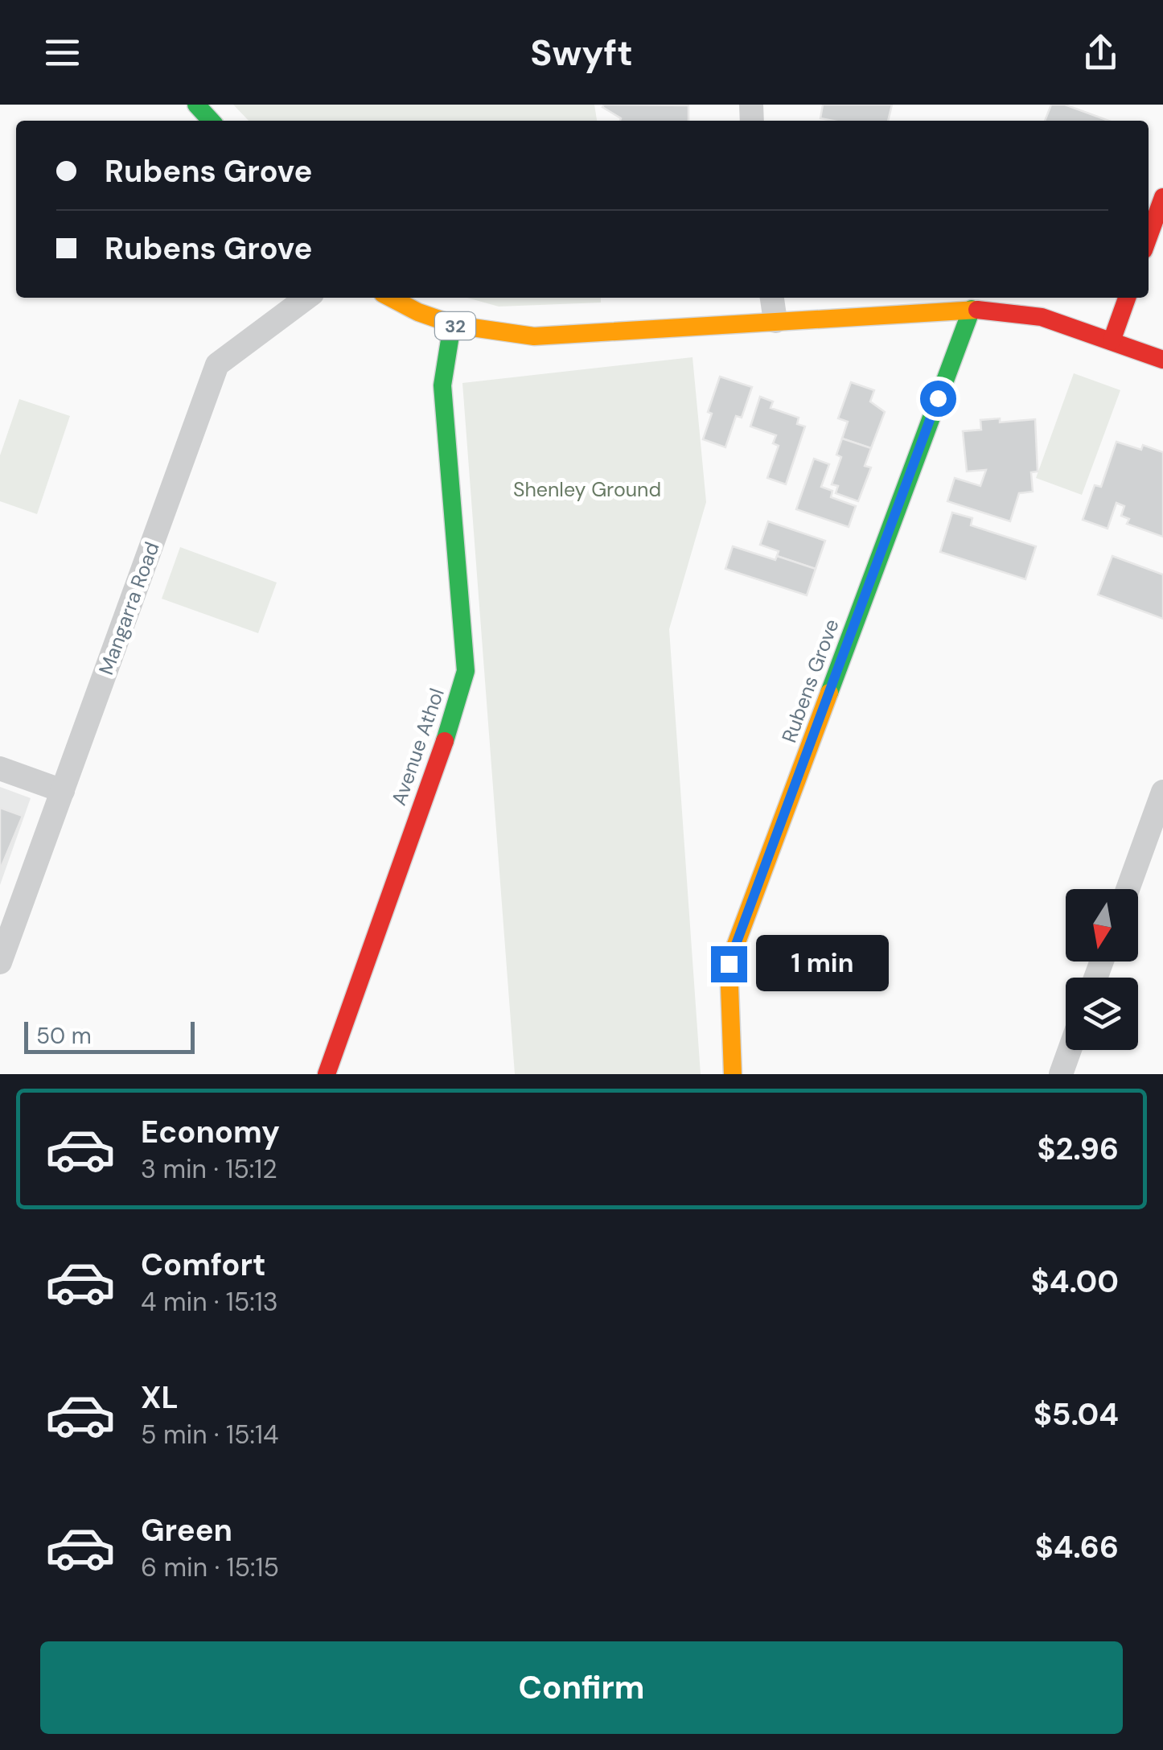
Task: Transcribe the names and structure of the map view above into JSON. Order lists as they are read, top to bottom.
{
  "streets": {
    "street": [
      "32",
      "Mangarra Road",
      "Rubens Grove",
      "Avenue Athol"
    ]
  },
  "crossings": [
    ["32", "Rubens Grove"],
    ["32", "Avenue Athol"]
  ],
  "parks": ["Shenley Ground"],
  "scale_bar": "50 m",
  "north": "bottom",
  "page": {
    "header": "Swyft",
    "banner": ["Rubens Grove", "Rubens Grove"],
    "bubble": "1 min",
    "scale": "50 m",
    "list": [
      {
        "name": "Economy",
        "note": "3 min · 15:12",
        "value": "$2.96"
      },
      {
        "name": "Comfort",
        "note": "4 min · 15:13",
        "value": "$4.00"
      },
      {
        "name": "XL",
        "note": "5 min · 15:14",
        "value": "$5.04"
      },
      {
        "name": "Green",
        "note": "6 min · 15:15",
        "value": "$4.66"
      }
    ],
    "buttons": "Confirm"
  }
}
